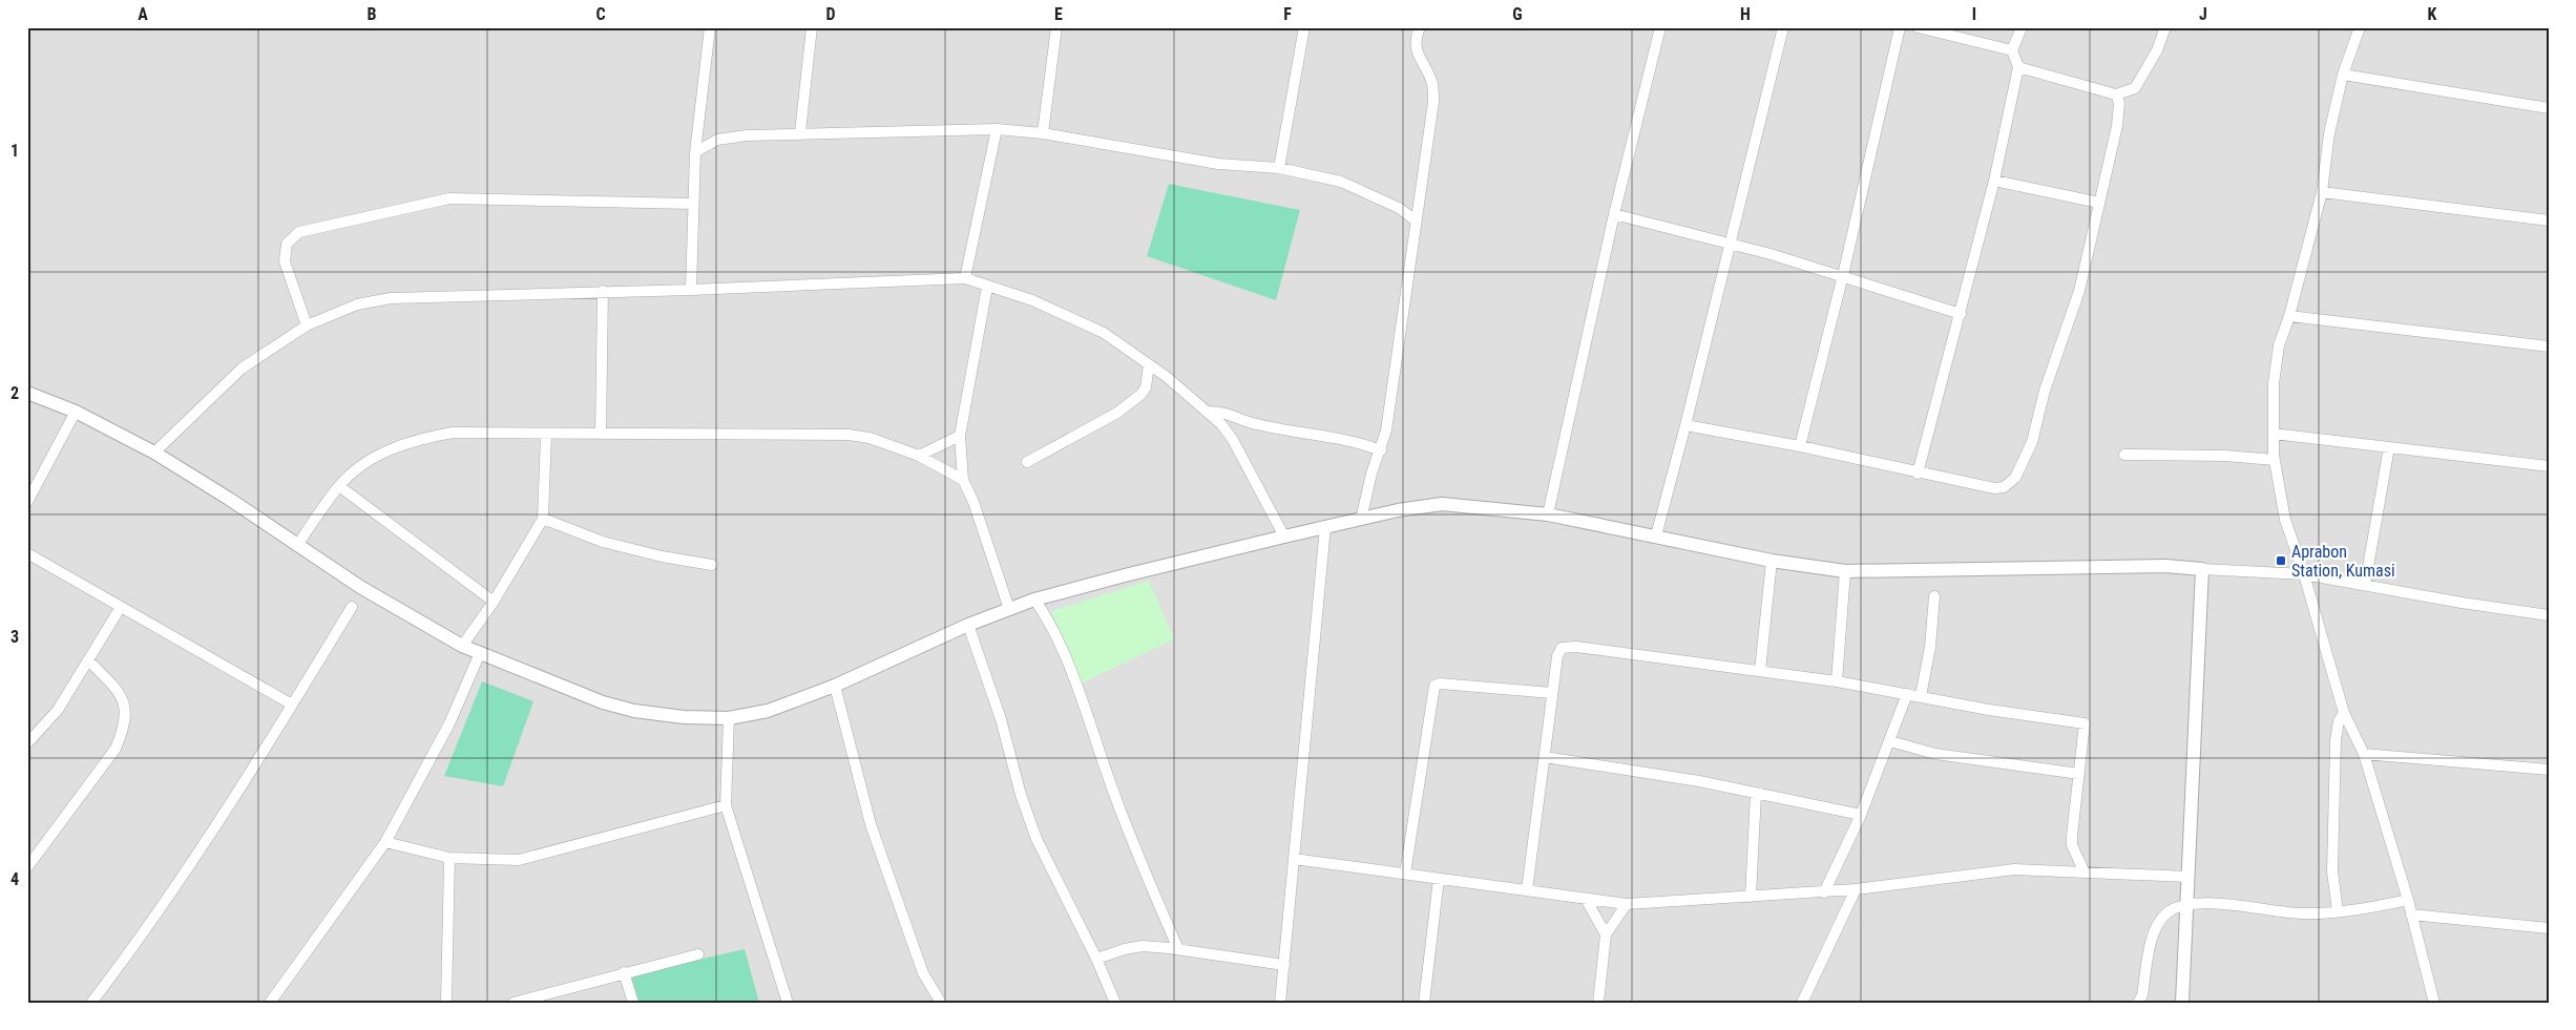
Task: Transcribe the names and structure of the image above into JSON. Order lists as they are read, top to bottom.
{
  "places": {
    "transit": ["Aprabon Station, Kumasi"]
  },
  "grid": {
    "columns": [
      "A",
      "B",
      "C",
      "D",
      "E",
      "F",
      "G",
      "H",
      "I",
      "J",
      "K"
    ],
    "rows": [
      "1",
      "2",
      "3",
      "4"
    ]
  }
}
